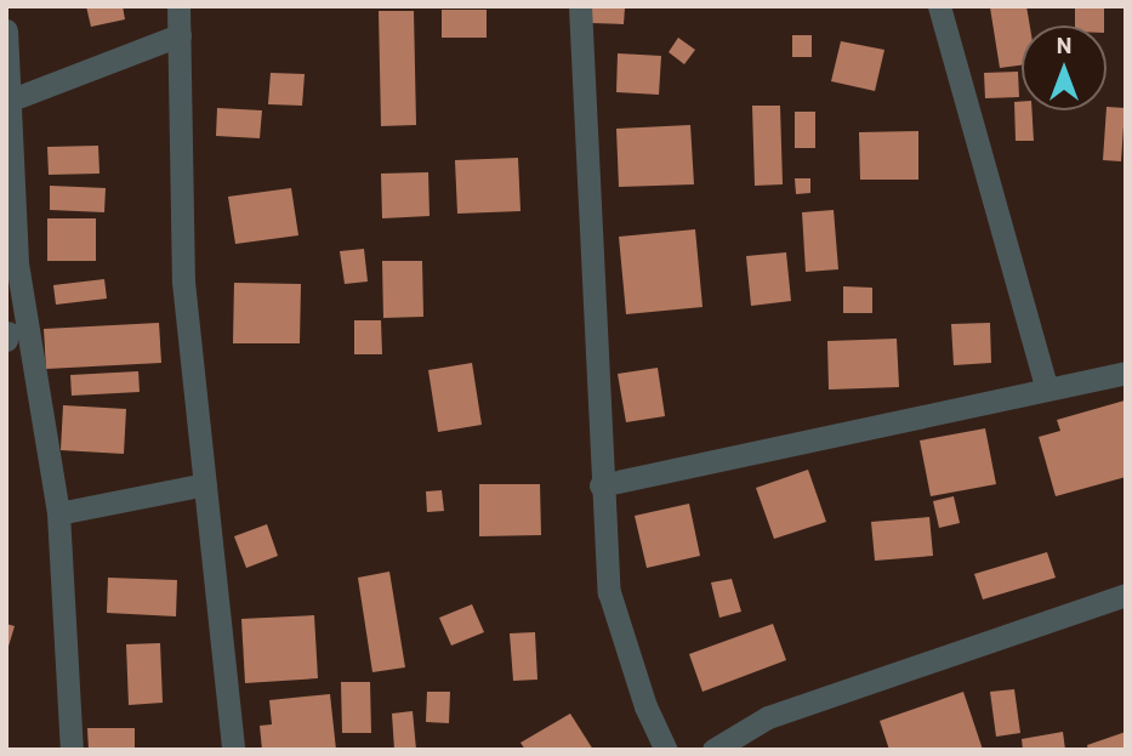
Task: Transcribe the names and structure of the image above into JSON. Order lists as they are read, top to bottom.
{
  "north": "top"
}
